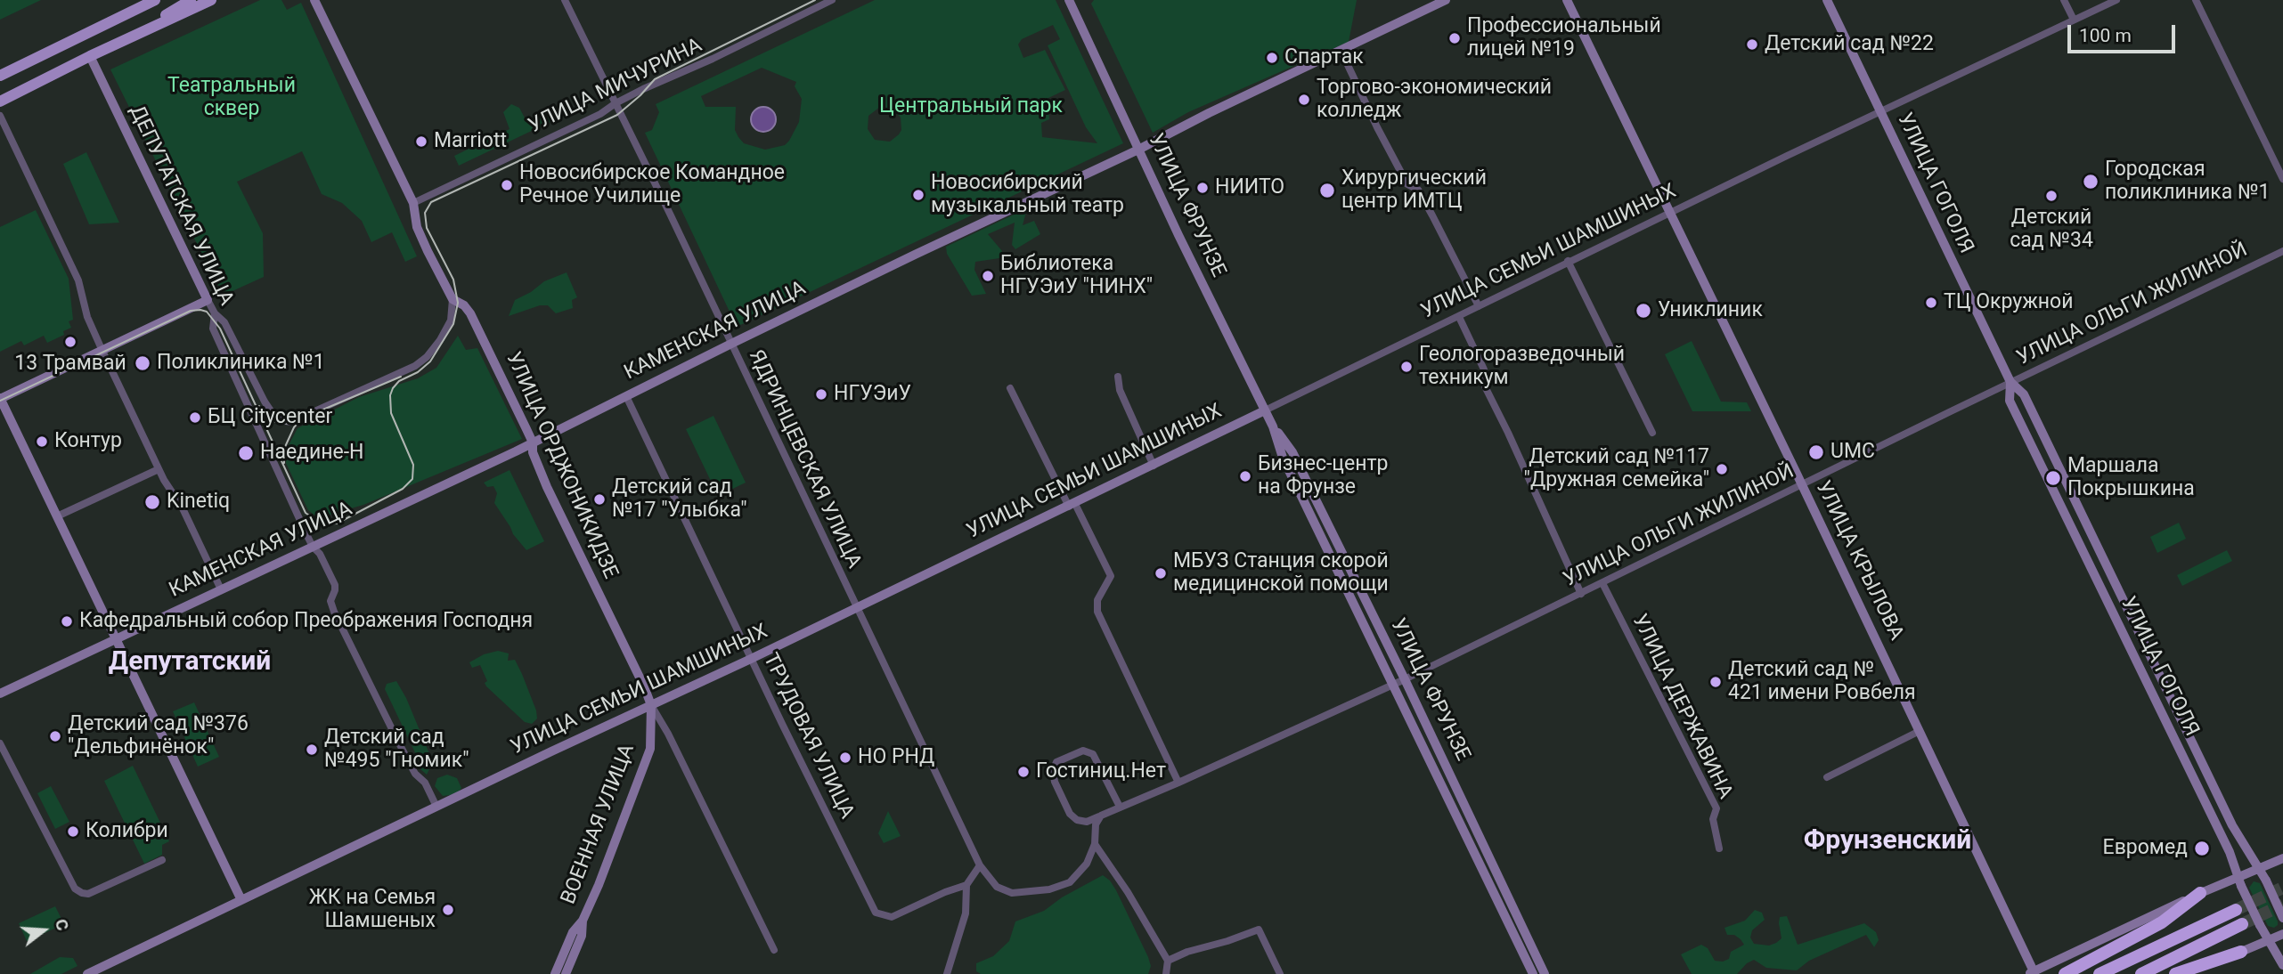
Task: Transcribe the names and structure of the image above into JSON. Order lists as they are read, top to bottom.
{
  "streets": {
    "street": [
      "УЛИЦА МИЧУРИНА",
      "УЛИЦА ГОГОЛЯ",
      "ДЕПУТАТСКАЯ УЛИЦА",
      "УЛИЦА ФРУНЗЕ",
      "УЛИЦА СЕМЬИ ШАМШИНЫХ",
      "УЛИЦА ОЛЬГИ ЖИЛИНОЙ",
      "КАМЕНСКАЯ УЛИЦА",
      "ЯДРИНЦЕВСКАЯ УЛИЦА",
      "УЛИЦА ОРДЖОНИКИДЗЕ",
      "УЛИЦА КРЫЛОВА",
      "УЛИЦА ДЕРЖАВИНА",
      "ТРУДОВАЯ УЛИЦА",
      "ВОЕННАЯ УЛИЦА"
    ]
  },
  "crossings": [
    ["УЛИЦА МИЧУРИНА", "ЯДРИНЦЕВСКАЯ УЛИЦА"],
    ["УЛИЦА МИЧУРИНА", "УЛИЦА ОРДЖОНИКИДЗЕ"],
    ["УЛИЦА ГОГОЛЯ", "УЛИЦА СЕМЬИ ШАМШИНЫХ"],
    ["УЛИЦА ГОГОЛЯ", "УЛИЦА ОЛЬГИ ЖИЛИНОЙ"],
    ["ДЕПУТАТСКАЯ УЛИЦА", "УЛИЦА СЕМЬИ ШАМШИНЫХ"],
    ["ДЕПУТАТСКАЯ УЛИЦА", "КАМЕНСКАЯ УЛИЦА"],
    ["УЛИЦА ФРУНЗЕ", "УЛИЦА СЕМЬИ ШАМШИНЫХ"],
    ["УЛИЦА ФРУНЗЕ", "УЛИЦА ОЛЬГИ ЖИЛИНОЙ"],
    ["УЛИЦА ФРУНЗЕ", "КАМЕНСКАЯ УЛИЦА"],
    ["УЛИЦА СЕМЬИ ШАМШИНЫХ", "ЯДРИНЦЕВСКАЯ УЛИЦА"],
    ["УЛИЦА СЕМЬИ ШАМШИНЫХ", "УЛИЦА ОРДЖОНИКИДЗЕ"],
    ["УЛИЦА СЕМЬИ ШАМШИНЫХ", "УЛИЦА КРЫЛОВА"],
    ["УЛИЦА СЕМЬИ ШАМШИНЫХ", "ТРУДОВАЯ УЛИЦА"],
    ["УЛИЦА СЕМЬИ ШАМШИНЫХ", "ВОЕННАЯ УЛИЦА"],
    ["УЛИЦА ОЛЬГИ ЖИЛИНОЙ", "ЯДРИНЦЕВСКАЯ УЛИЦА"],
    ["УЛИЦА ОЛЬГИ ЖИЛИНОЙ", "УЛИЦА КРЫЛОВА"],
    ["УЛИЦА ОЛЬГИ ЖИЛИНОЙ", "УЛИЦА ДЕРЖАВИНА"],
    ["КАМЕНСКАЯ УЛИЦА", "ЯДРИНЦЕВСКАЯ УЛИЦА"],
    ["КАМЕНСКАЯ УЛИЦА", "УЛИЦА ОРДЖОНИКИДЗЕ"],
    ["КАМЕНСКАЯ УЛИЦА", "ТРУДОВАЯ УЛИЦА"],
    ["УЛИЦА ОРДЖОНИКИДЗЕ", "ВОЕННАЯ УЛИЦА"]
  ],
  "districts": ["Депутатский", "Фрунзенский"],
  "parks": ["Театральный сквер", "Центральный парк"],
  "places": [
    "Профессиональный лицей №19",
    "Детский сад №22",
    "Спартак",
    "Торгово-экономический колледж",
    "Marriott",
    "Городская поликлиника №1",
    "Новосибирское Командное Речное Училище",
    "НИИТО",
    "Хирургический центр ИМТЦ",
    "Новосибирский музыкальный театр",
    "Детский сад №34",
    "Библиотека НГУЭиУ \"НИНХ\"",
    "ТЦ Окружной",
    "Униклиник",
    "13 Трамвай",
    "Поликлиника №1",
    "Геологоразведочный техникум",
    "НГУЭиУ",
    "БЦ Citycenter",
    "Контур",
    "UMC",
    "Наедине-Н",
    "Детский сад №117 \"Дружная семейка\"",
    "Бизнес-центр на Фрунзе",
    "Маршала Покрышкина",
    "Детский сад №17 \"Улыбка\"",
    "Kinetiq",
    "МБУЗ Станция скорой медицинской помощи",
    "Кафедральный собор Преображения Господня",
    "Детский сад № 421 имени Ровбеля",
    "Детский сад №376 \"Дельфинёнок\"",
    "Детский сад №495 \"Гномик\"",
    "НО РНД",
    "Гостиниц.Нет",
    "Колибри",
    "Евромед",
    "ЖК на Семья Шамшеных"
  ],
  "scale_bar": "100 m",
  "north": "right"
}
